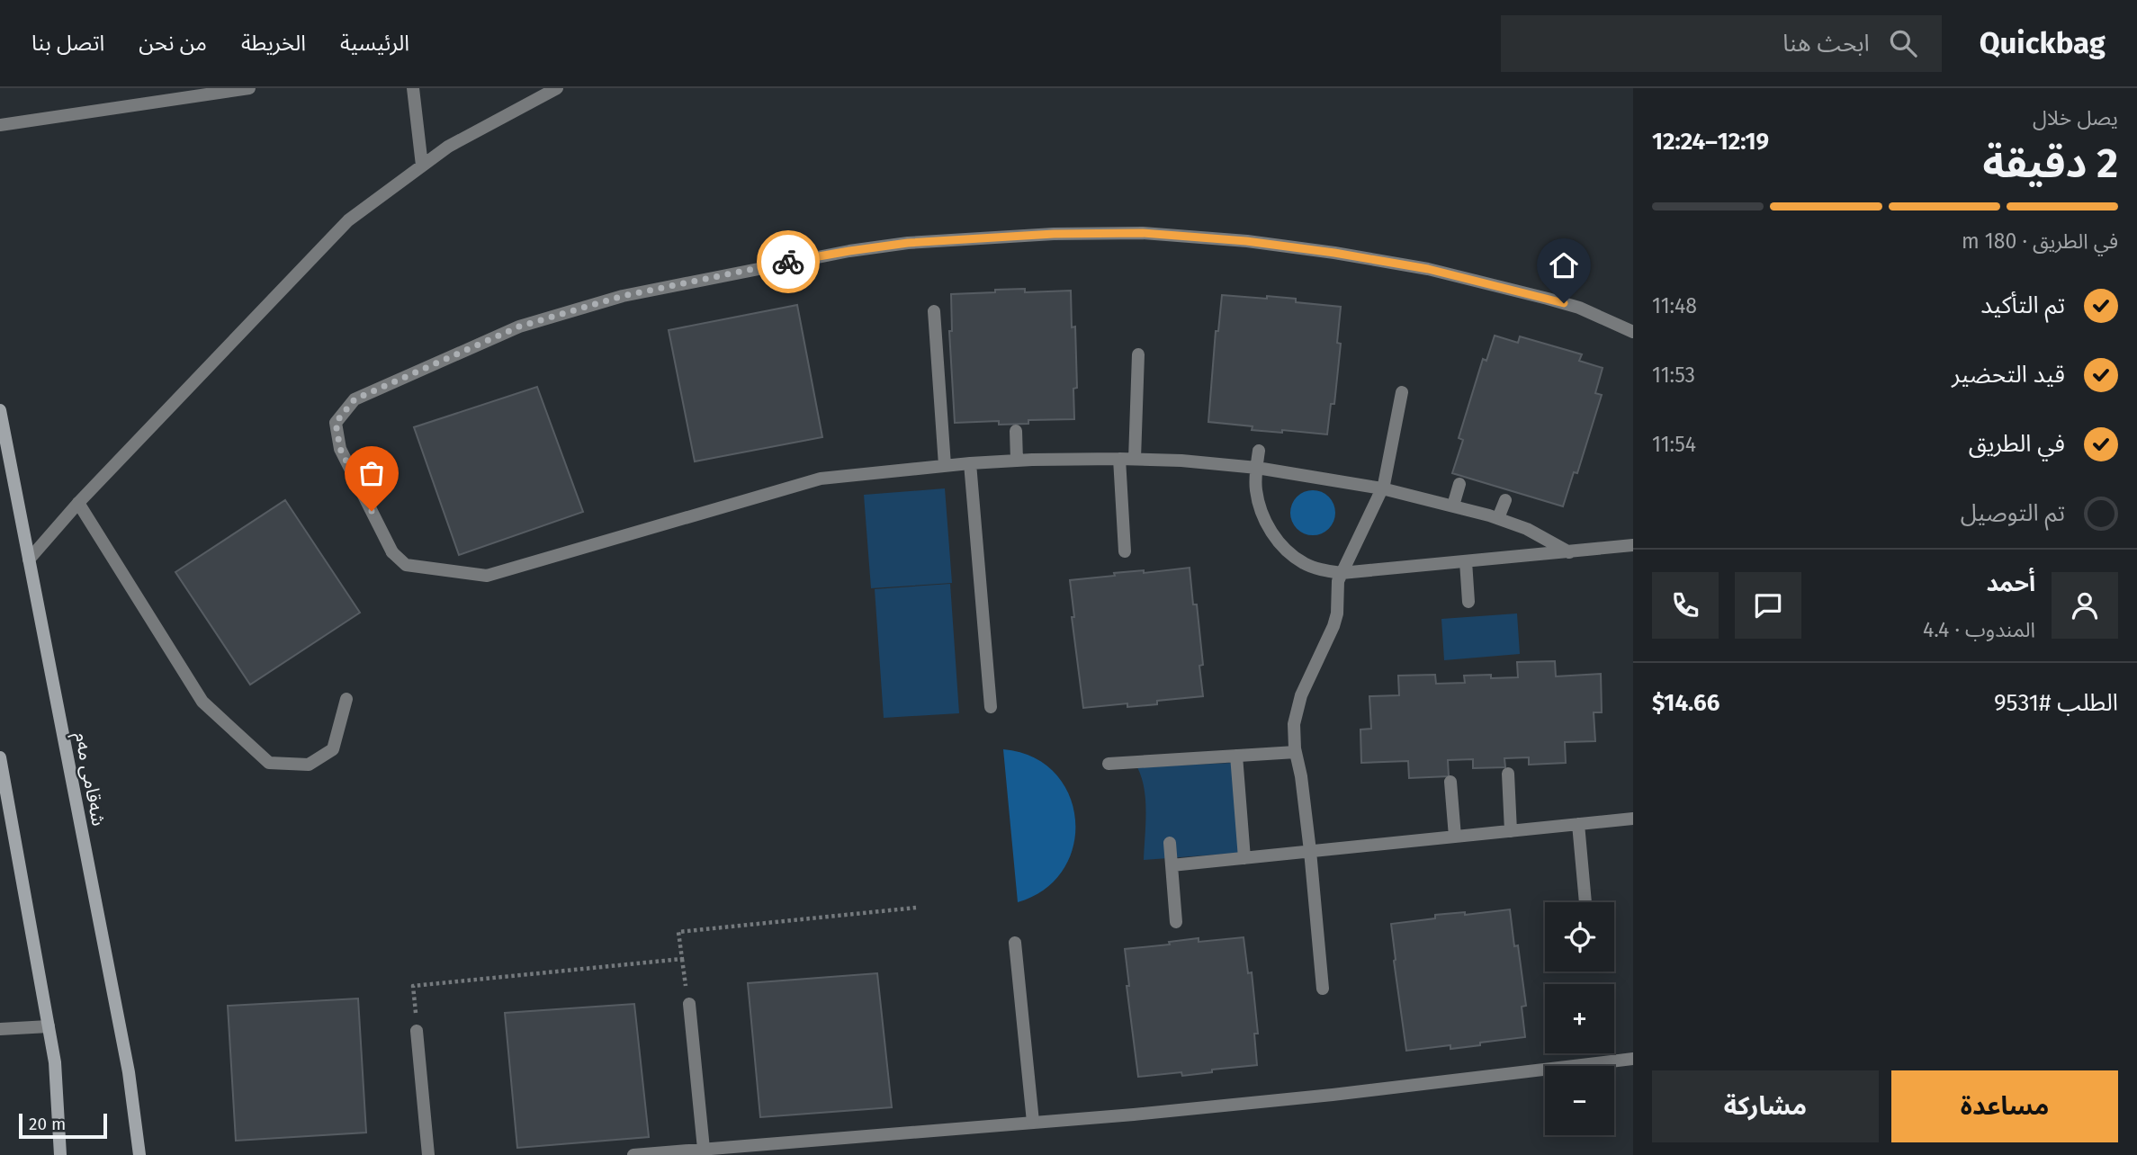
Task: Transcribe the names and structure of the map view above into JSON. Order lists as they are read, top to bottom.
{
  "streets": {
    "street": ["شەقامی مەم"]
  },
  "scale_bar": "20 m",
  "page": {
    "header": "Quickbag",
    "search": "ابحث هنا",
    "nav": [
      "الرئيسية",
      "الخريطة",
      "من نحن",
      "اتصل بنا"
    ],
    "heading": ["2 دقيقة", "يصل خلال", "12:19–12:24"],
    "panel": [
      "أحمد",
      "المندوب · 4.4",
      "الطلب #9531",
      "$14.66"
    ],
    "bar": "في الطريق · 180 m",
    "list": [
      ["تم التأكيد", "11:48"],
      ["قيد التحضير", "11:53"],
      ["في الطريق", "11:54"],
      "تم التوصيل"
    ],
    "map_buttons": ["+", "−"],
    "buttons": ["مساعدة", "مشاركة"],
    "scale": "20 m"
  }
}
